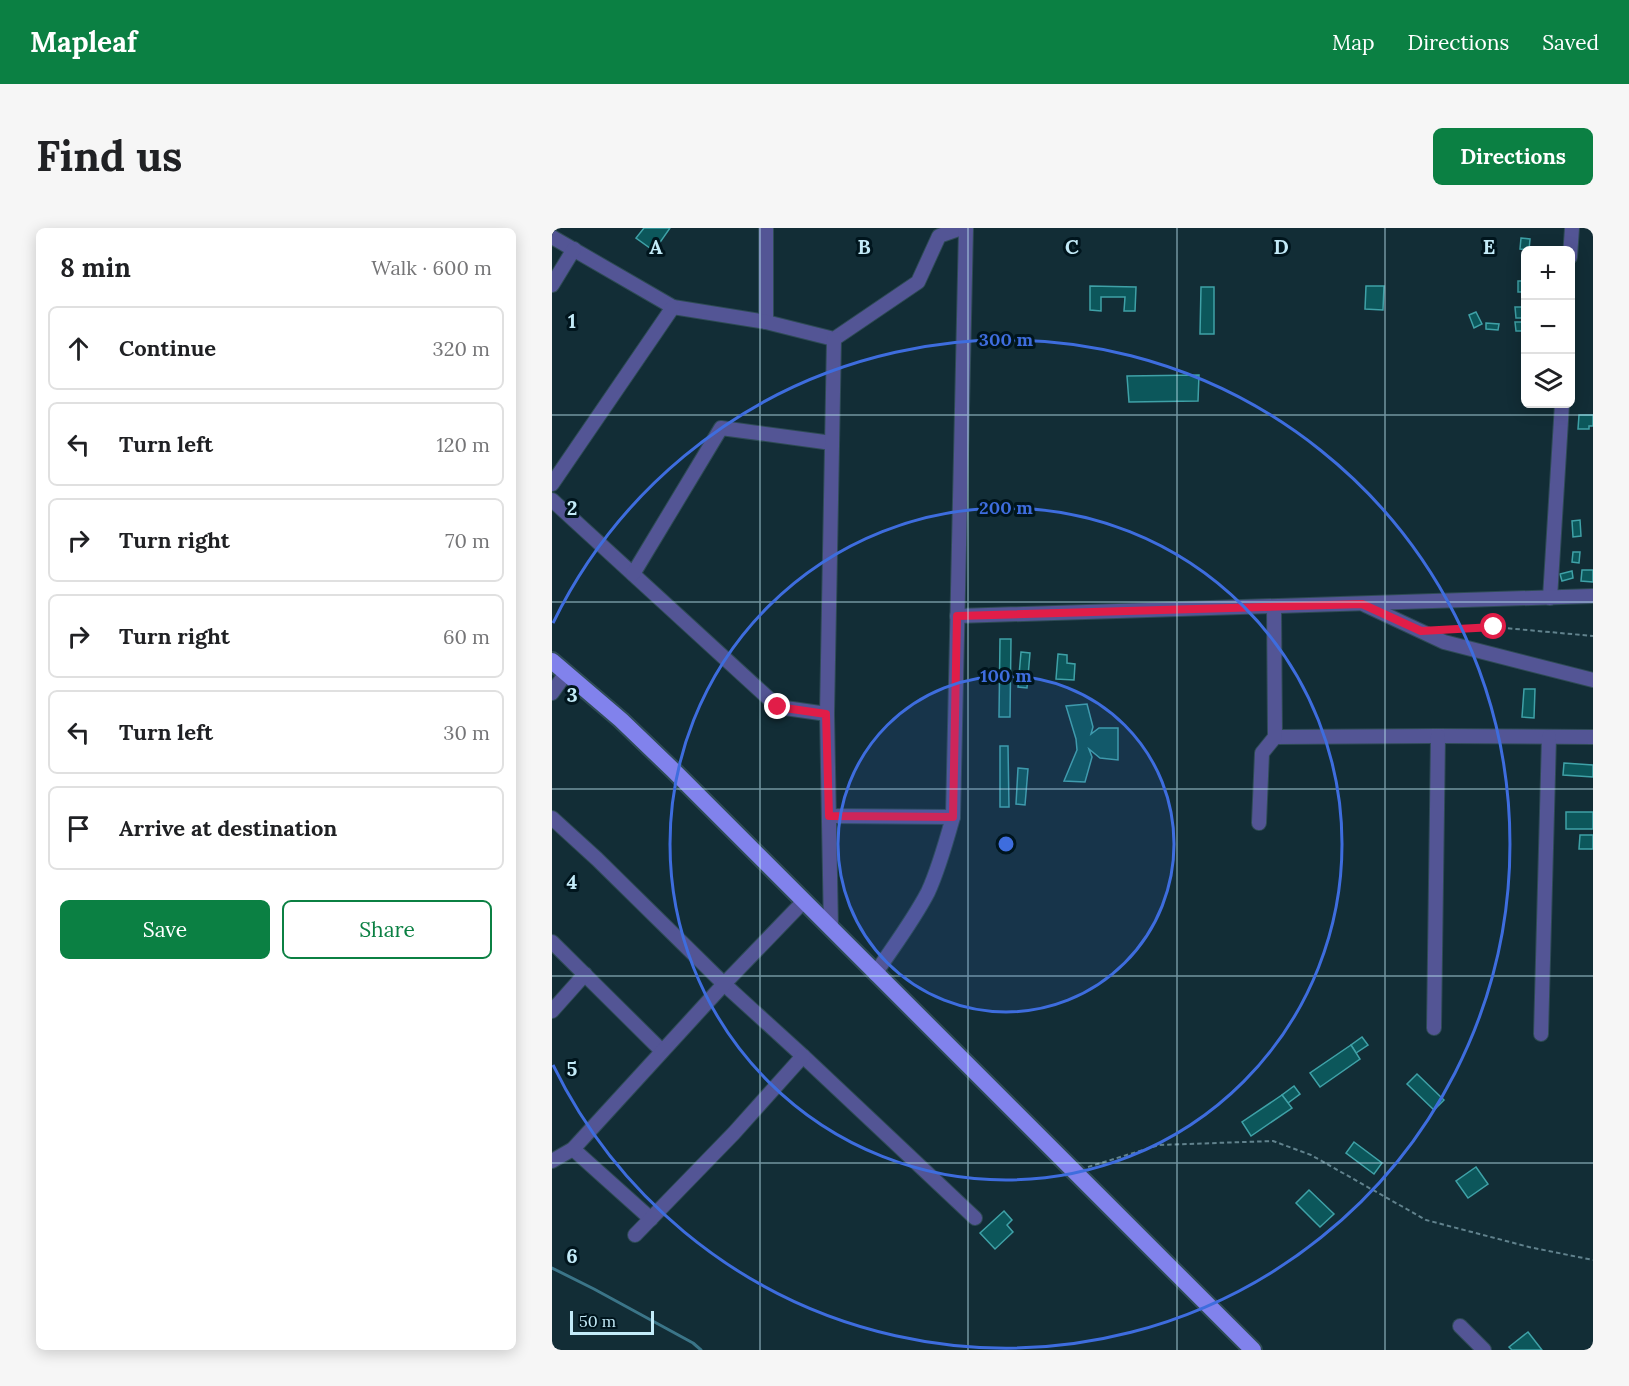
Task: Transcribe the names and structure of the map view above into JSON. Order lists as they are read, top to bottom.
{
  "scale_bar": "50 m",
  "page": {
    "header": "Mapleaf",
    "nav": ["Map", "Directions", "Saved"],
    "buttons": [
      "Directions",
      ["Save", "Share"]
    ],
    "title": "Find us",
    "heading": ["8 min", "Walk · 600 m"],
    "map_buttons": ["+", "−"],
    "list": [
      ["Continue", "320 m"],
      ["Turn left", "120 m"],
      ["Turn right", "70 m"],
      ["Turn right", "60 m"],
      ["Turn left", "30 m"],
      "Arrive at destination"
    ],
    "scale": "50 m"
  },
  "grid": {
    "columns": [
      "A",
      "B",
      "C",
      "D",
      "E"
    ],
    "rows": [
      "1",
      "2",
      "3",
      "4",
      "5",
      "6"
    ]
  },
  "rings": ["300 m", "200 m", "100 m"]
}
